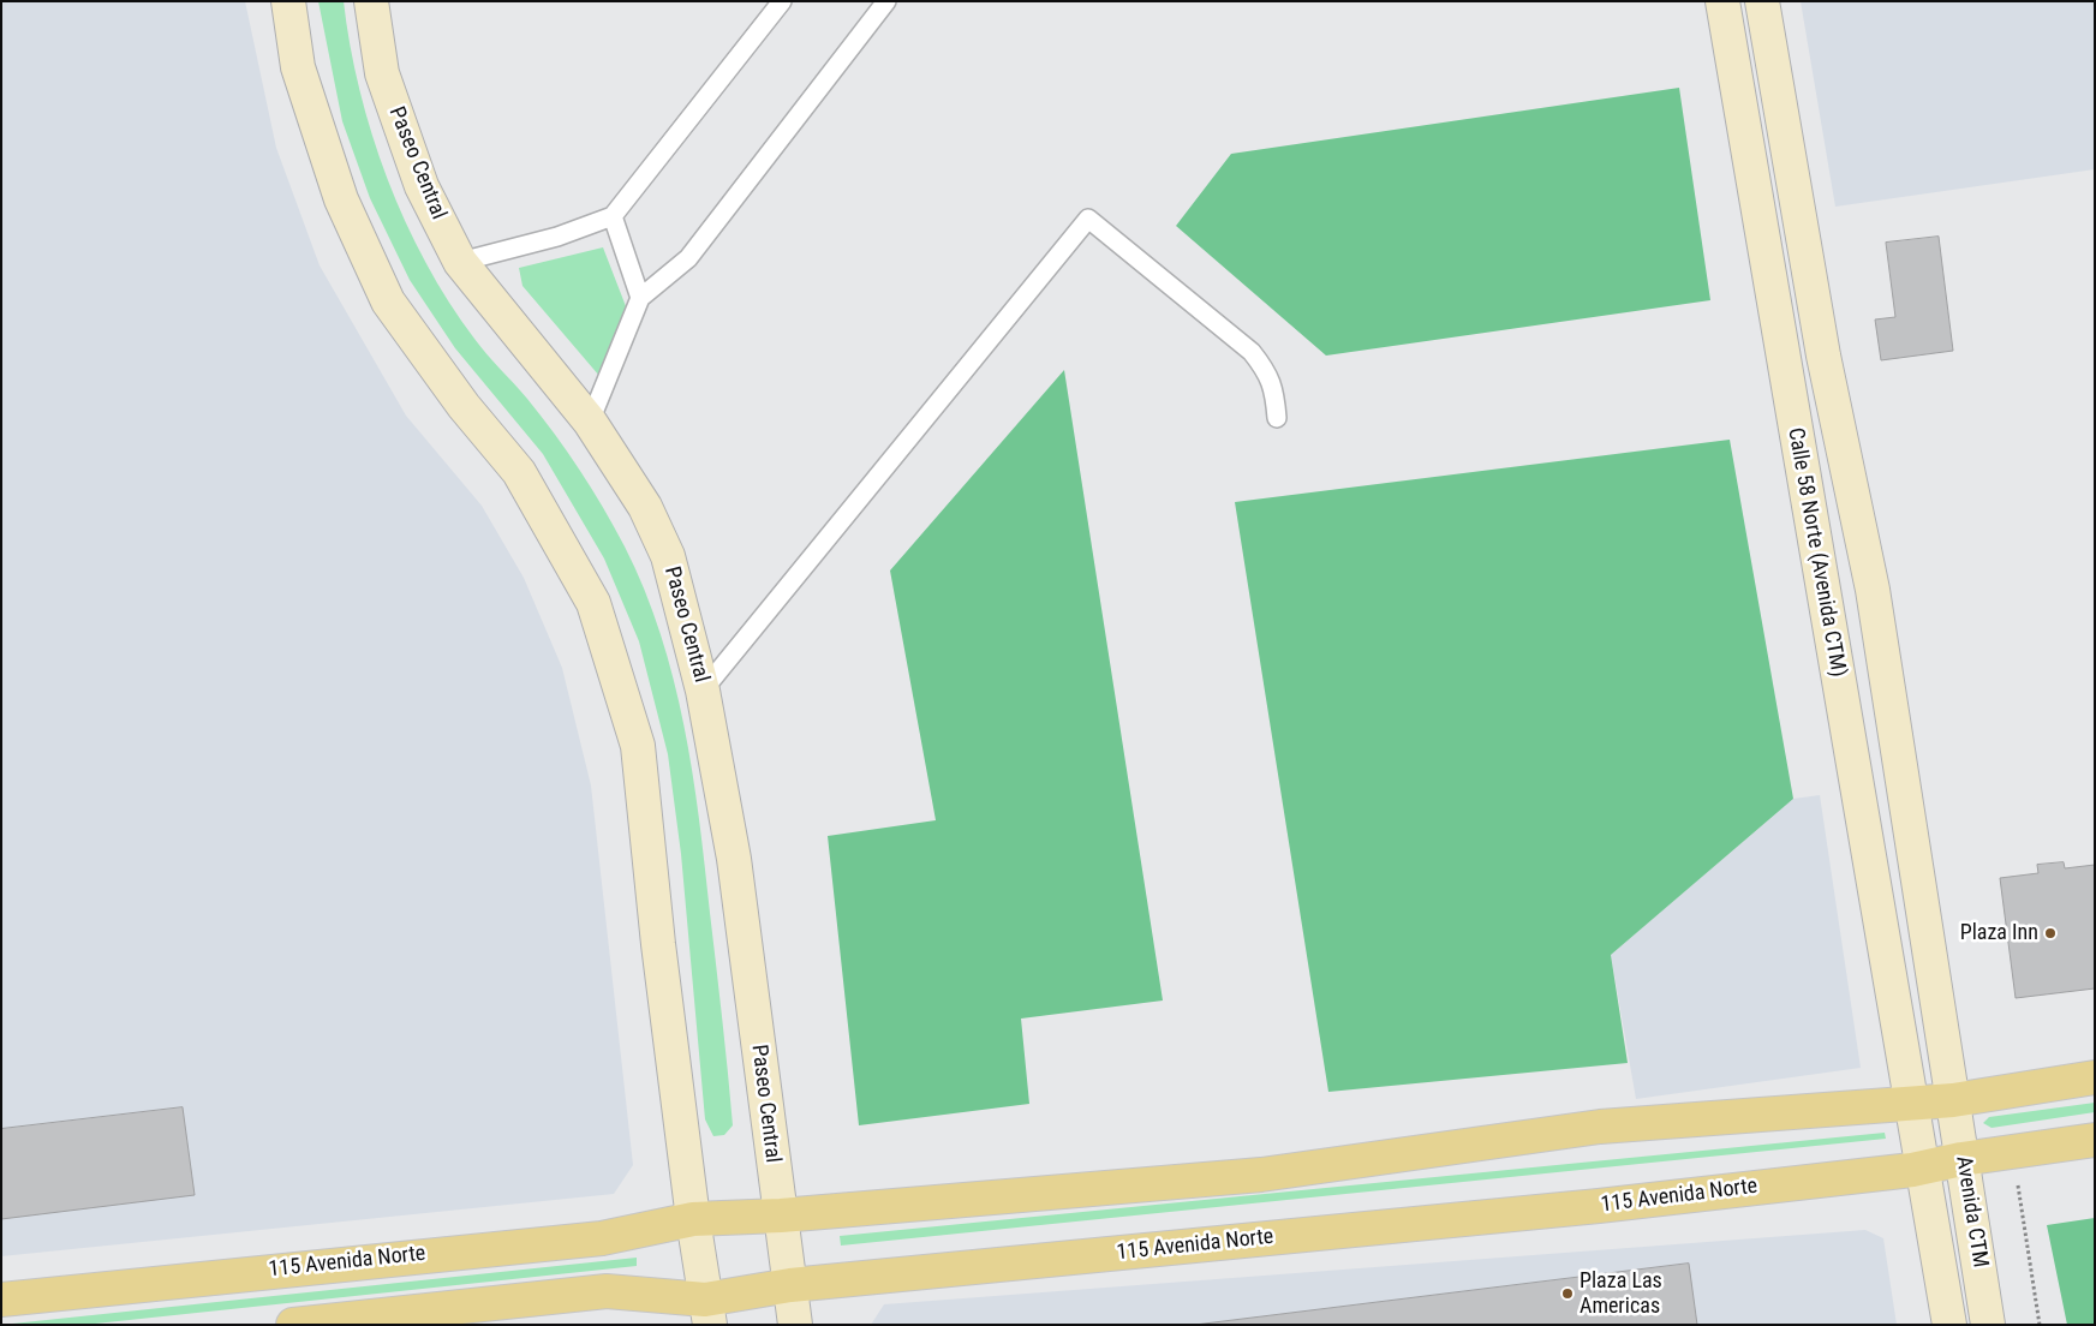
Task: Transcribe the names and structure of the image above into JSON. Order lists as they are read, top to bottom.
{
  "streets": {
    "main road": [
      "Paseo Central",
      "Calle 58 Norte (Avenida CTM)",
      "115 Avenida Norte",
      "Avenida CTM"
    ]
  },
  "crossings": [
    ["Paseo Central", "115 Avenida Norte"],
    ["Calle 58 Norte (Avenida CTM)", "Avenida CTM"],
    ["115 Avenida Norte", "Avenida CTM"]
  ],
  "places": ["Plaza Inn", "Plaza Las Americas"]
}
